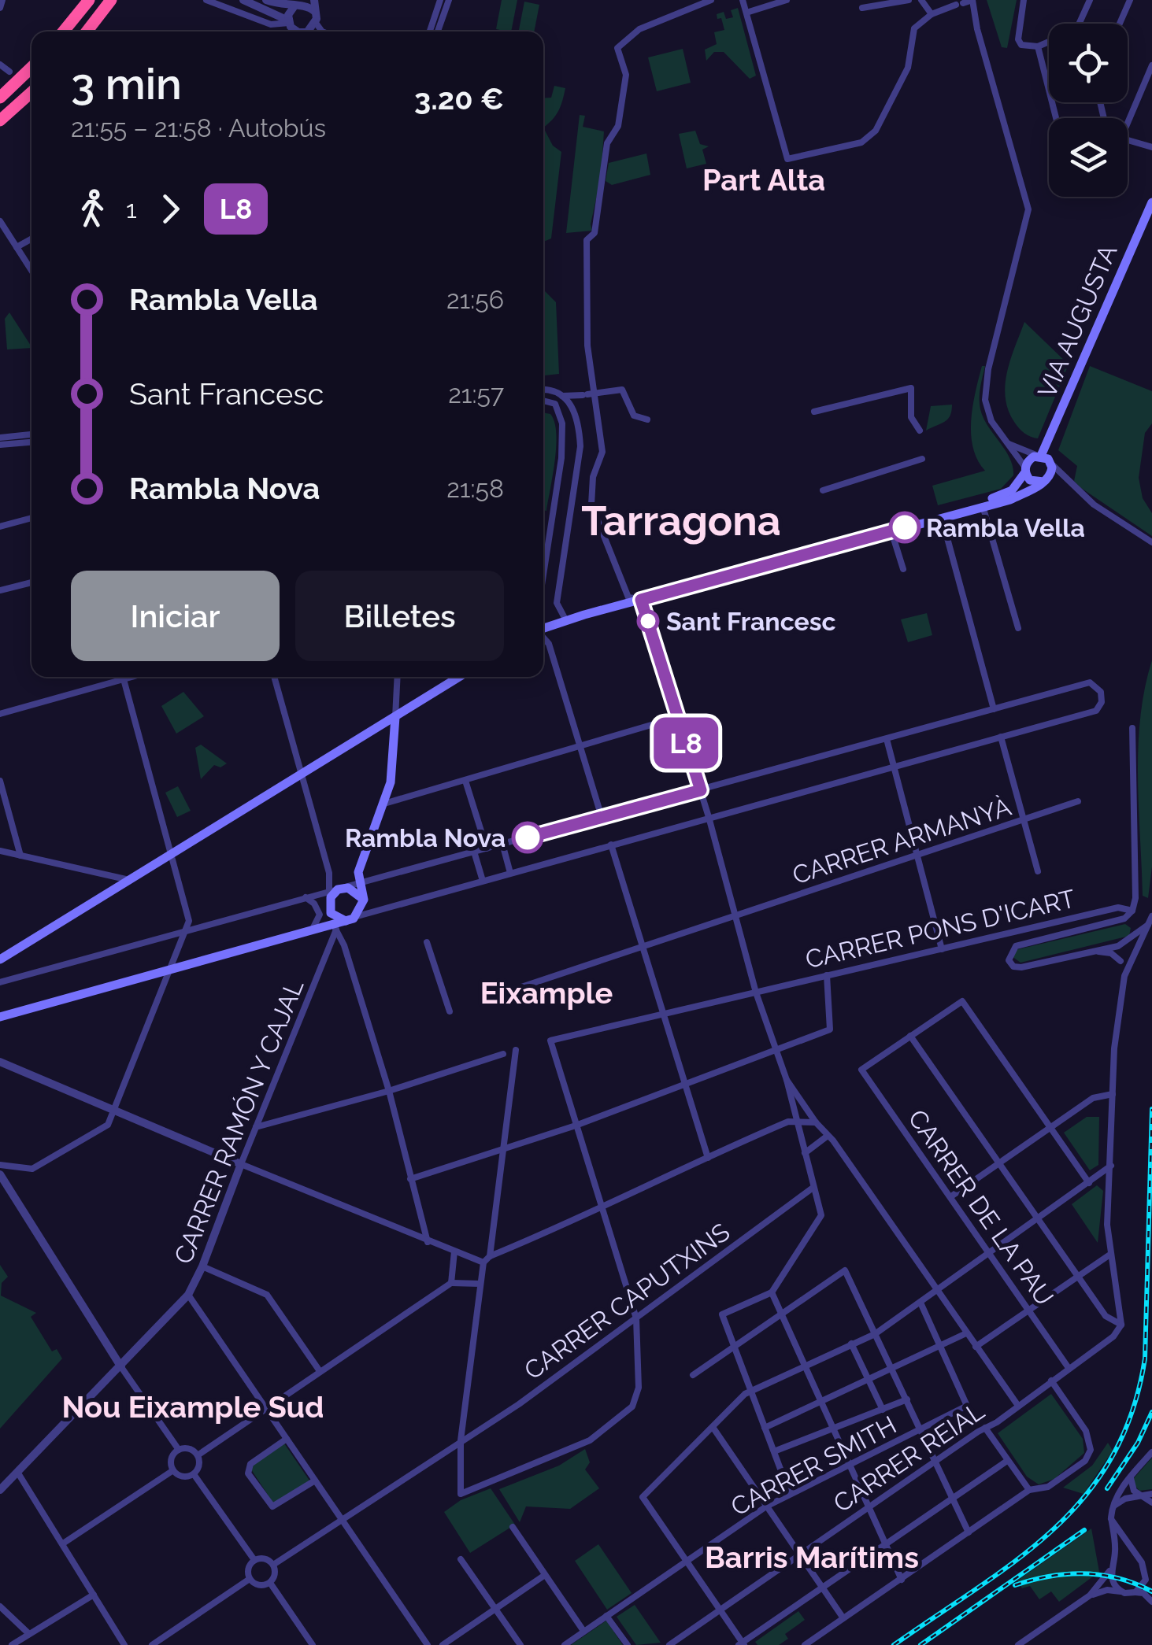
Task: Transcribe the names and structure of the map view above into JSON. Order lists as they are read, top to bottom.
{
  "streets": {
    "main road": ["VIA AUGUSTA"],
    "street": [
      "CARRER ARMANYÀ",
      "CARRER PONS D'ICART",
      "CARRER RAMÓN Y CAJAL",
      "CARRER DE LA PAU",
      "CARRER CAPUTXINS",
      "CARRER REIAL",
      "CARRER SMITH"
    ]
  },
  "crossings": [
    ["CARRER DE LA PAU", "CARRER REIAL"]
  ],
  "districts": [
    "Part Alta",
    "Tarragona",
    "Eixample",
    "Nou Eixample Sud",
    "Barris Marítims"
  ],
  "places": ["Rambla Vella", "Sant Francesc", "Rambla Nova"],
  "lines": ["bus line L8"],
  "page": {
    "on_map": "L8",
    "heading": ["3 min", "21:55 – 21:58 · Autobús", "3.20 €"],
    "legs": ["1", "L8"],
    "list": [
      {
        "name": "Rambla Vella",
        "value": "21:56"
      },
      {
        "name": "Sant Francesc",
        "value": "21:57"
      },
      {
        "name": "Rambla Nova",
        "value": "21:58"
      }
    ],
    "buttons": ["Iniciar", "Billetes"]
  }
}
